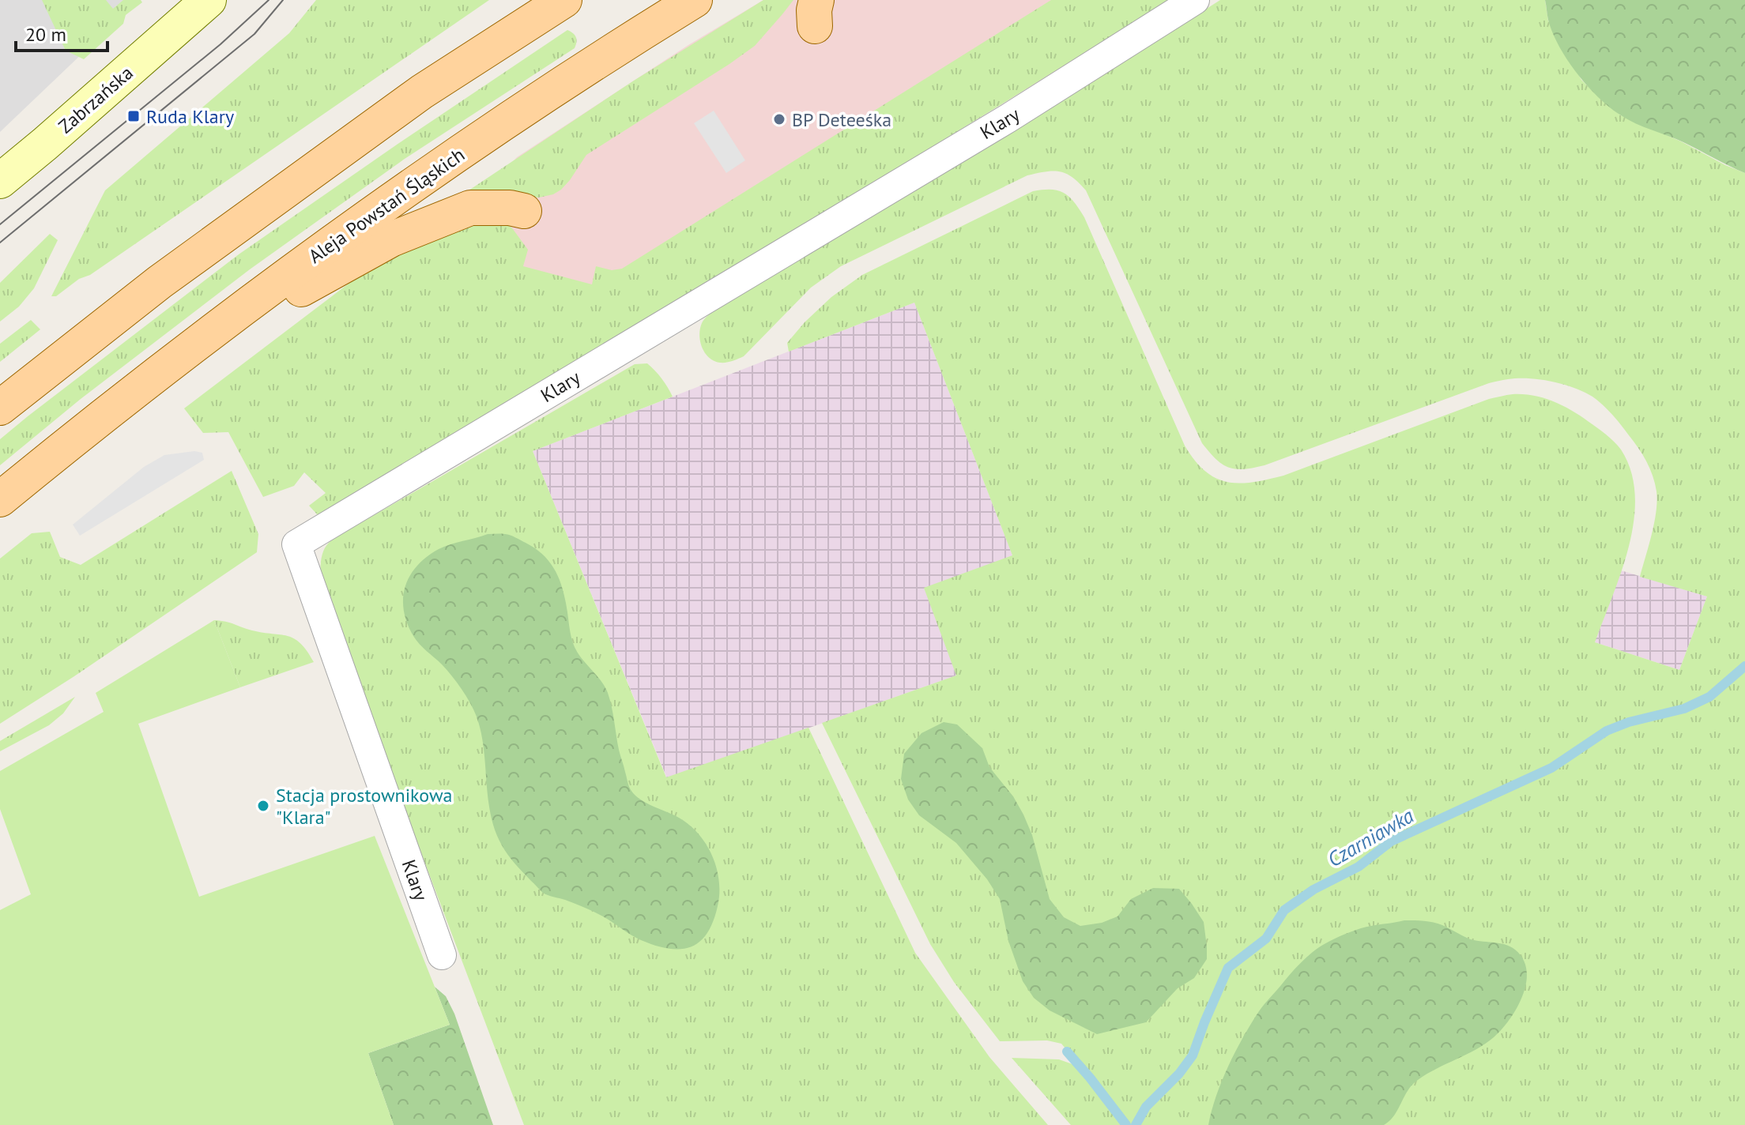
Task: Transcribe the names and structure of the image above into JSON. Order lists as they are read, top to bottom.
{
  "streets": {
    "main road": ["Aleja Powstań Śląskich"],
    "street": ["Zabrzańska", "Klary"]
  },
  "water": ["Czarniawka"],
  "places": {
    "transit": ["Ruda Klary"],
    "other": ["BP Deteeśka", "Stacja prostownikowa \"Klara\""]
  },
  "scale_bar": "20 m"
}
